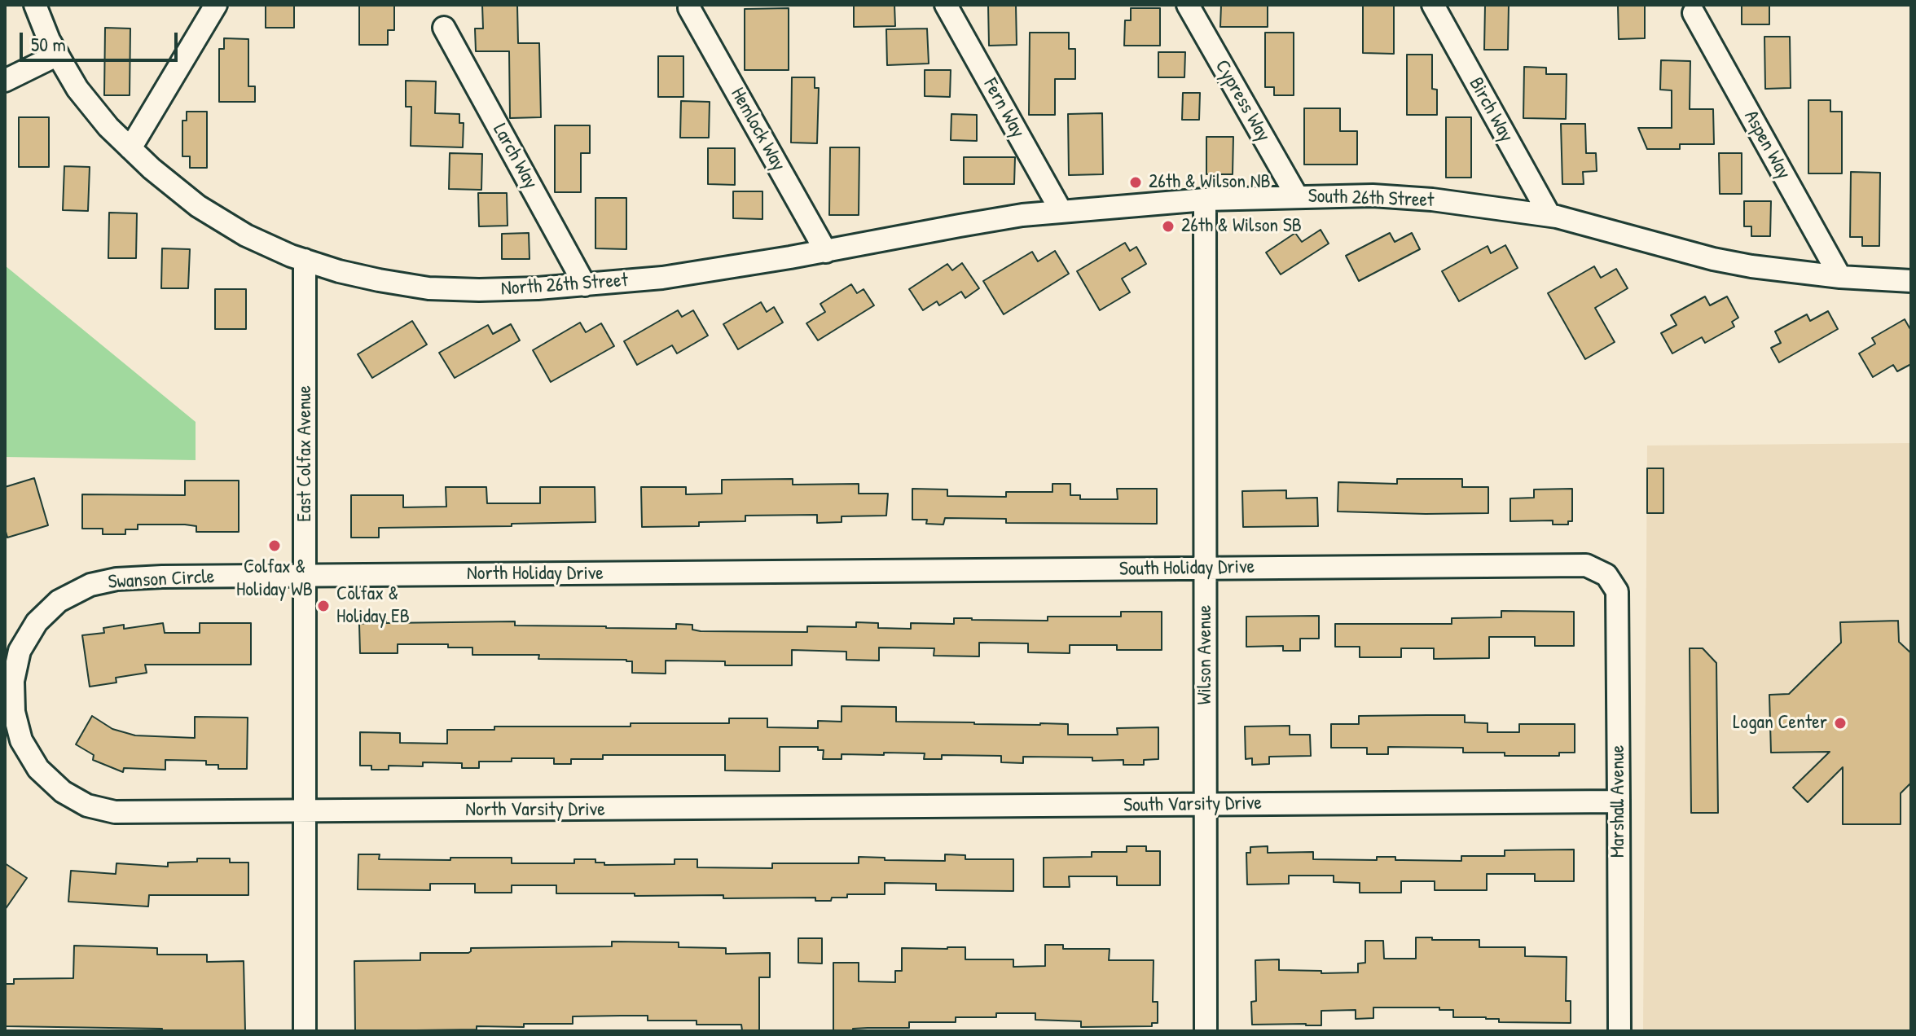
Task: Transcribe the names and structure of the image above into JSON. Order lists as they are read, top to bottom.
{
  "streets": {
    "street": [
      "Cypress Way",
      "Fern Way",
      "Birch Way",
      "Hemlock Way",
      "Aspen Way",
      "Larch Way",
      "South 26th Street",
      "North 26th Street",
      "East Colfax Avenue",
      "South Holiday Drive",
      "North Holiday Drive",
      "Swanson Circle",
      "Wilson Avenue",
      "Marshall Avenue",
      "South Varsity Drive",
      "North Varsity Drive"
    ]
  },
  "crossings": [
    ["Cypress Way", "South 26th Street"],
    ["Fern Way", "South 26th Street"],
    ["Birch Way", "South 26th Street"],
    ["Hemlock Way", "South 26th Street"],
    ["Hemlock Way", "North 26th Street"],
    ["Aspen Way", "South 26th Street"],
    ["Larch Way", "North 26th Street"],
    ["South 26th Street", "North 26th Street"],
    ["South 26th Street", "Wilson Avenue"],
    ["North 26th Street", "East Colfax Avenue"],
    ["East Colfax Avenue", "North Holiday Drive"],
    ["East Colfax Avenue", "Swanson Circle"],
    ["East Colfax Avenue", "North Varsity Drive"],
    ["South Holiday Drive", "North Holiday Drive"],
    ["South Holiday Drive", "Wilson Avenue"],
    ["South Holiday Drive", "Marshall Avenue"],
    ["North Holiday Drive", "Swanson Circle"],
    ["Swanson Circle", "North Varsity Drive"],
    ["Wilson Avenue", "South Varsity Drive"],
    ["Marshall Avenue", "South Varsity Drive"],
    ["South Varsity Drive", "North Varsity Drive"]
  ],
  "places": [
    "26th & Wilson NB",
    "26th & Wilson SB",
    "Colfax & Holiday WB",
    "Colfax & Holiday EB",
    "Logan Center"
  ],
  "scale_bar": "50 m"
}
